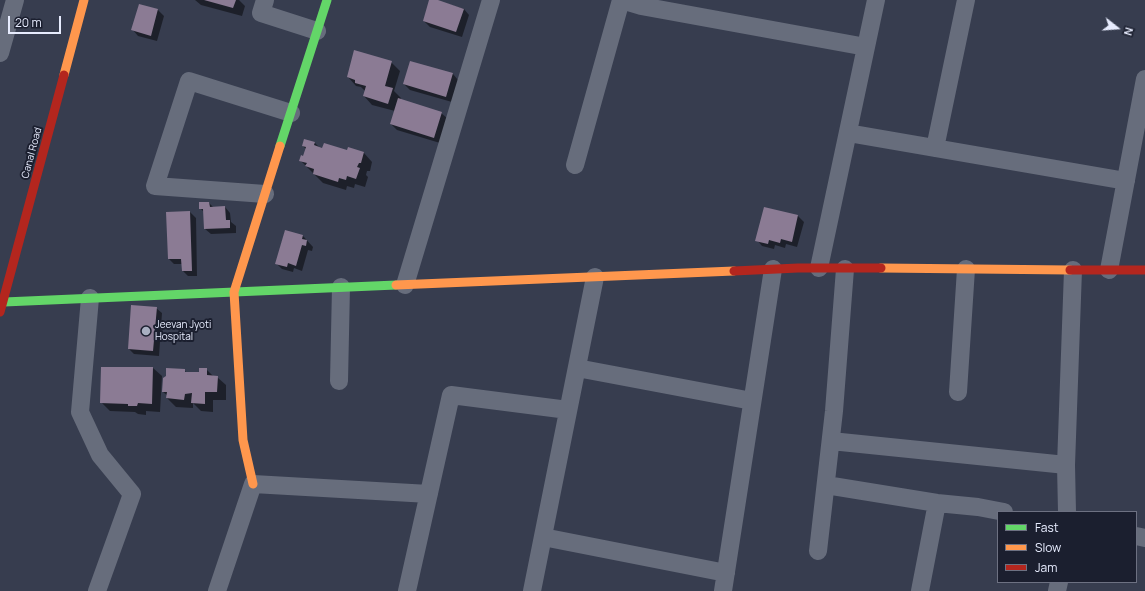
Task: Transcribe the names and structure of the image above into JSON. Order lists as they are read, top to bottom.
{
  "streets": {
    "street": ["Canal Road"]
  },
  "places": ["Jeevan Jyoti Hospital"],
  "legend": ["Fast", "Slow", "Jam"],
  "scale_bar": "20 m",
  "north": "right"
}
